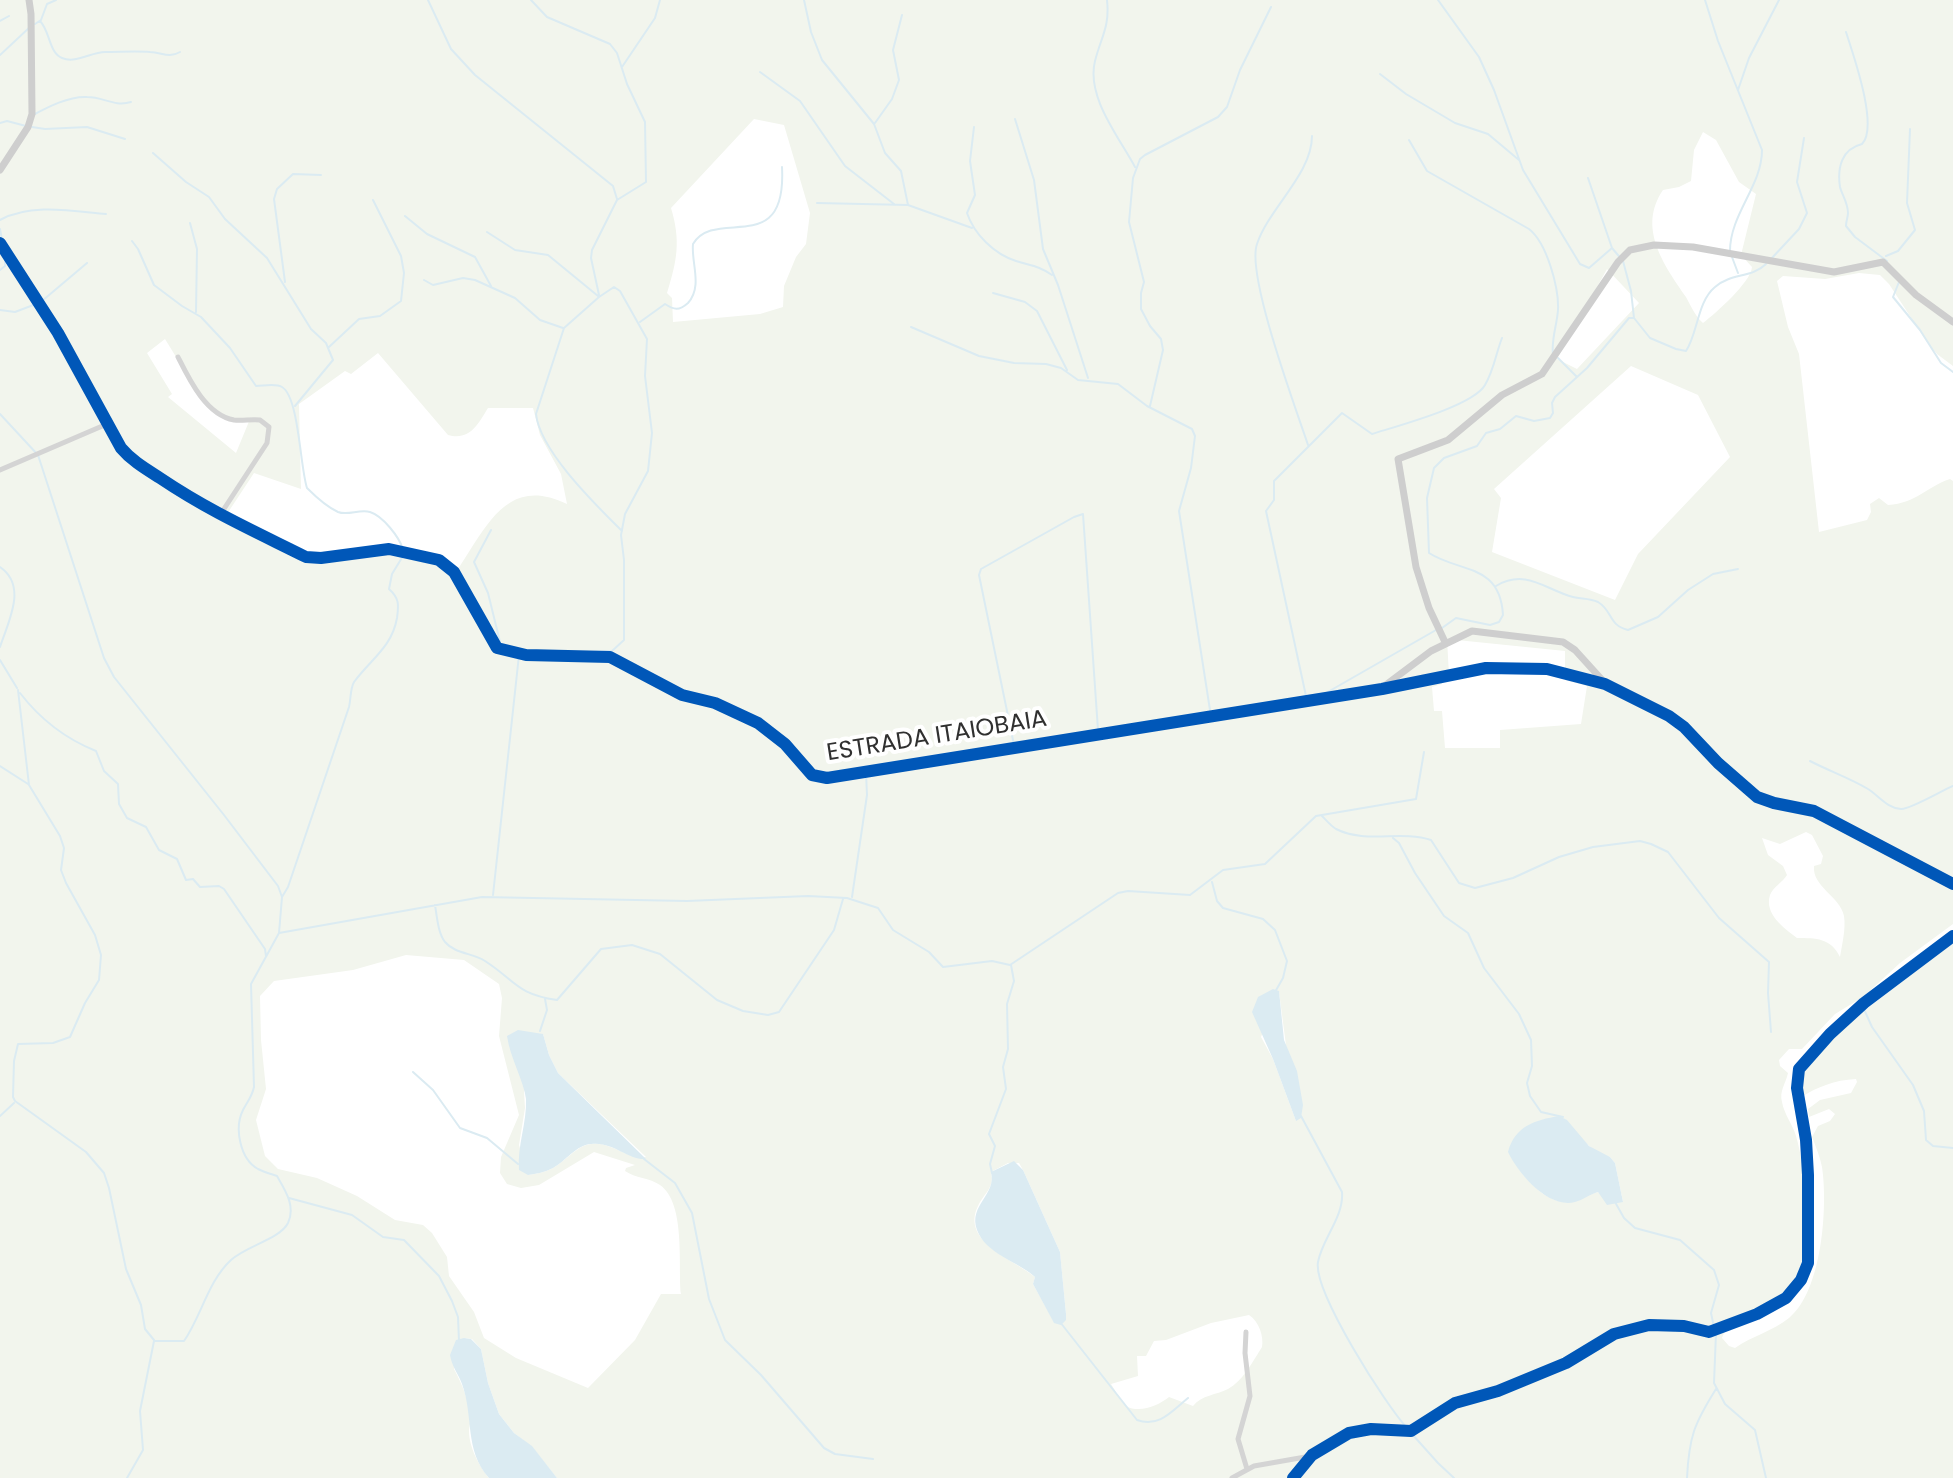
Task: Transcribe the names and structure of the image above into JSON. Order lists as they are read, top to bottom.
{
  "streets": {
    "street": ["ESTRADA ITAIOBAIA"]
  }
}
